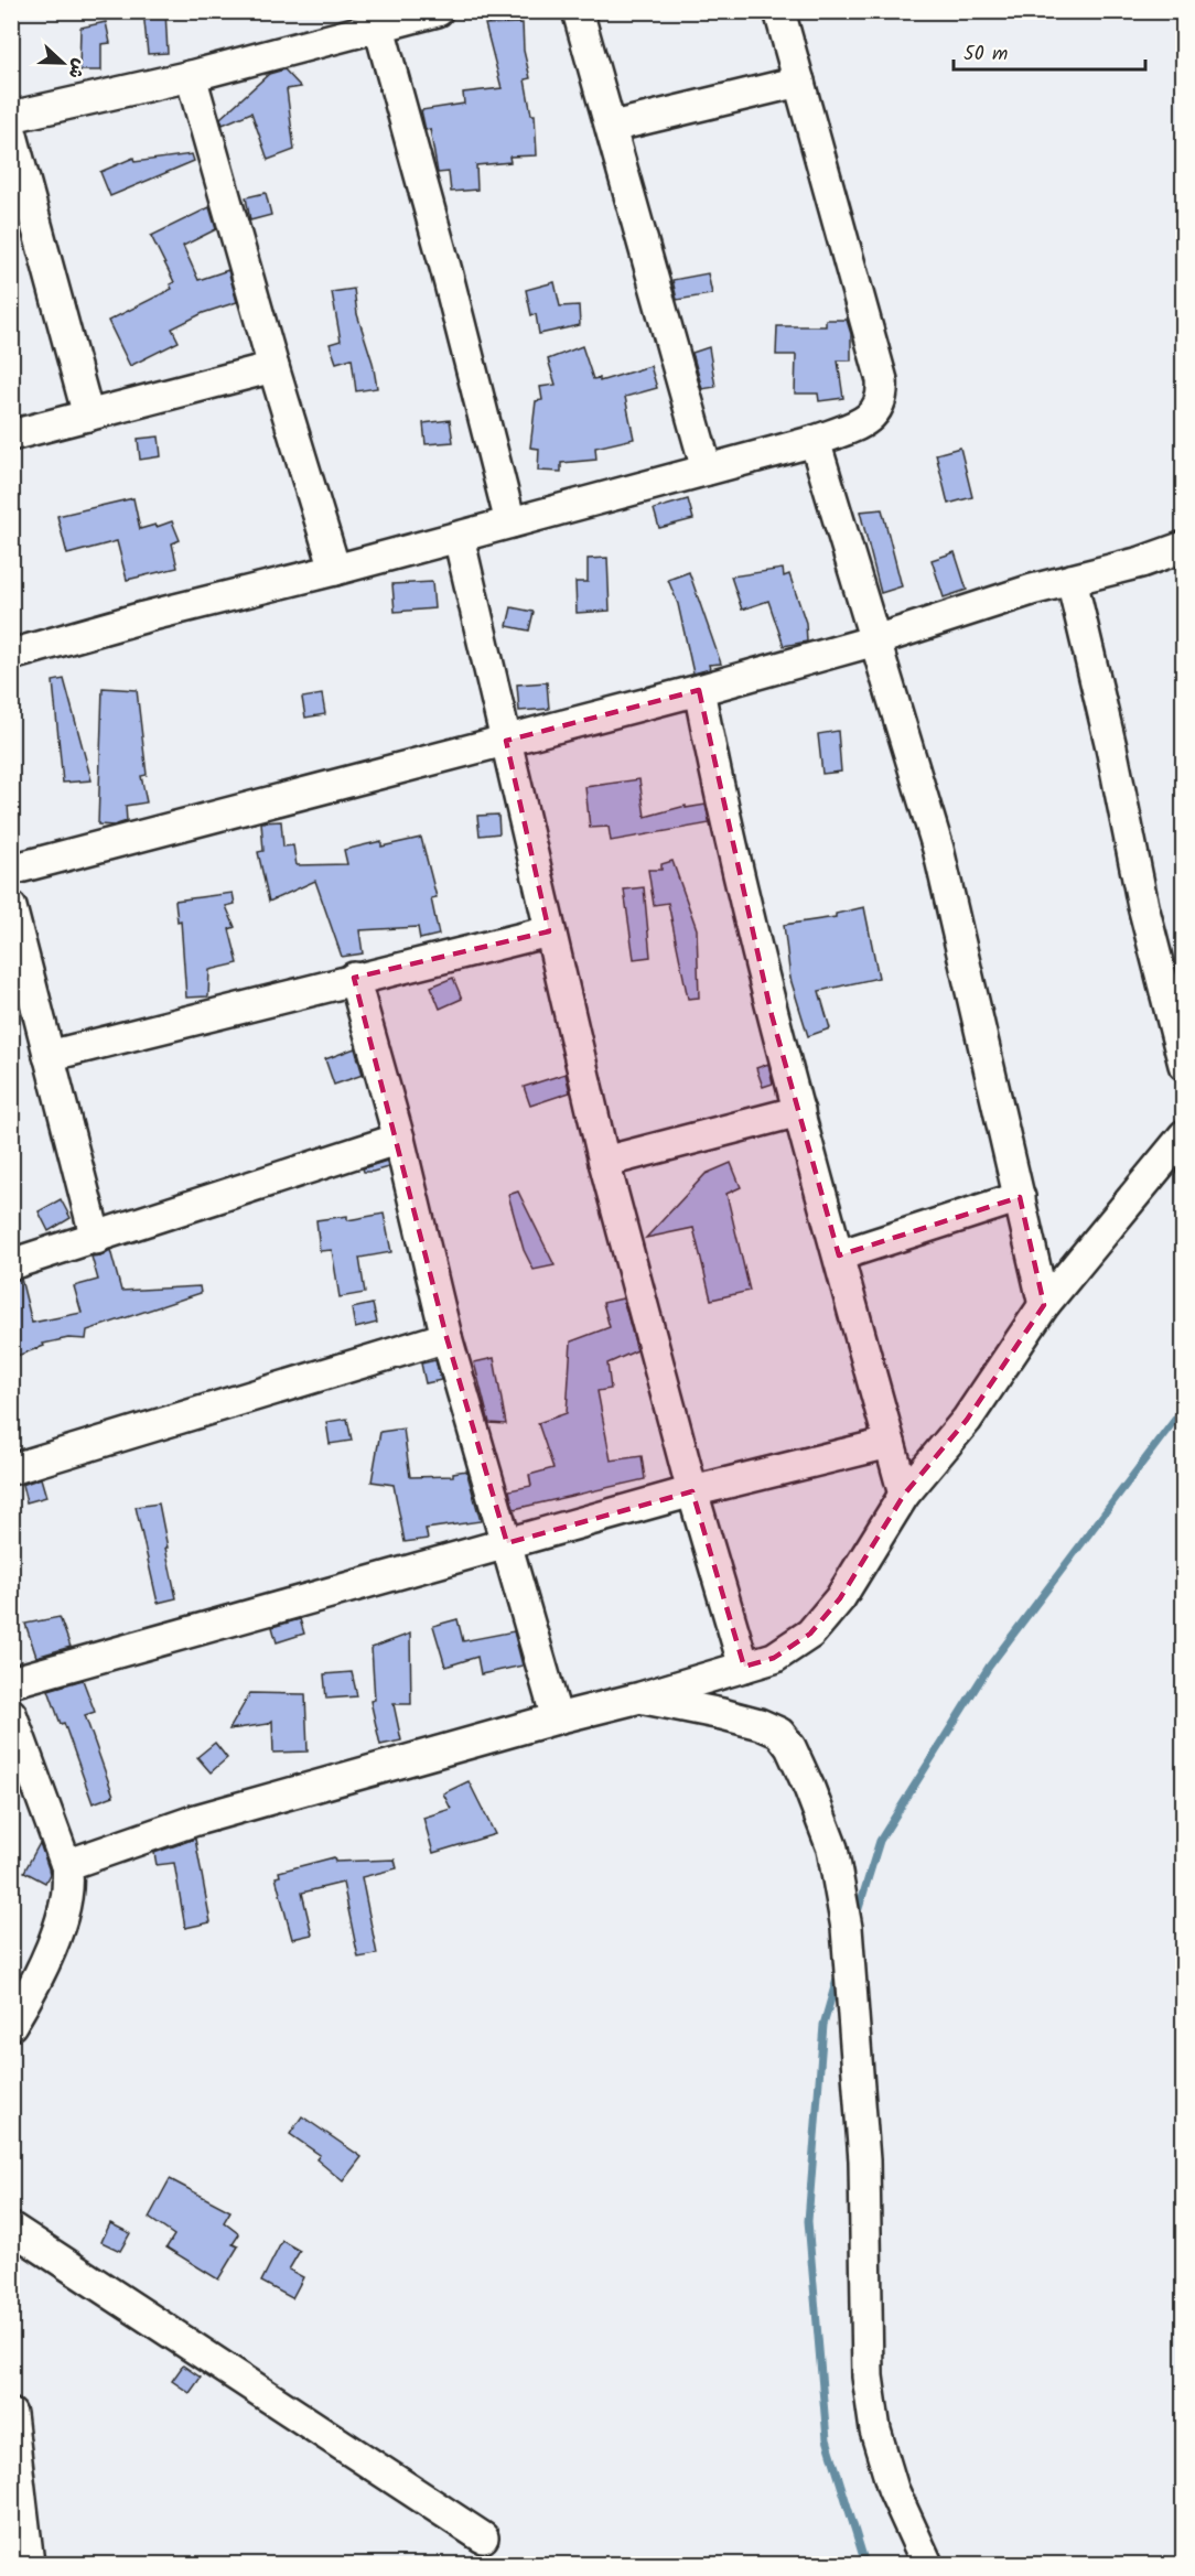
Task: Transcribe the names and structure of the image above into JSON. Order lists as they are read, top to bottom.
{
  "scale_bar": "50 m",
  "north": "right"
}
